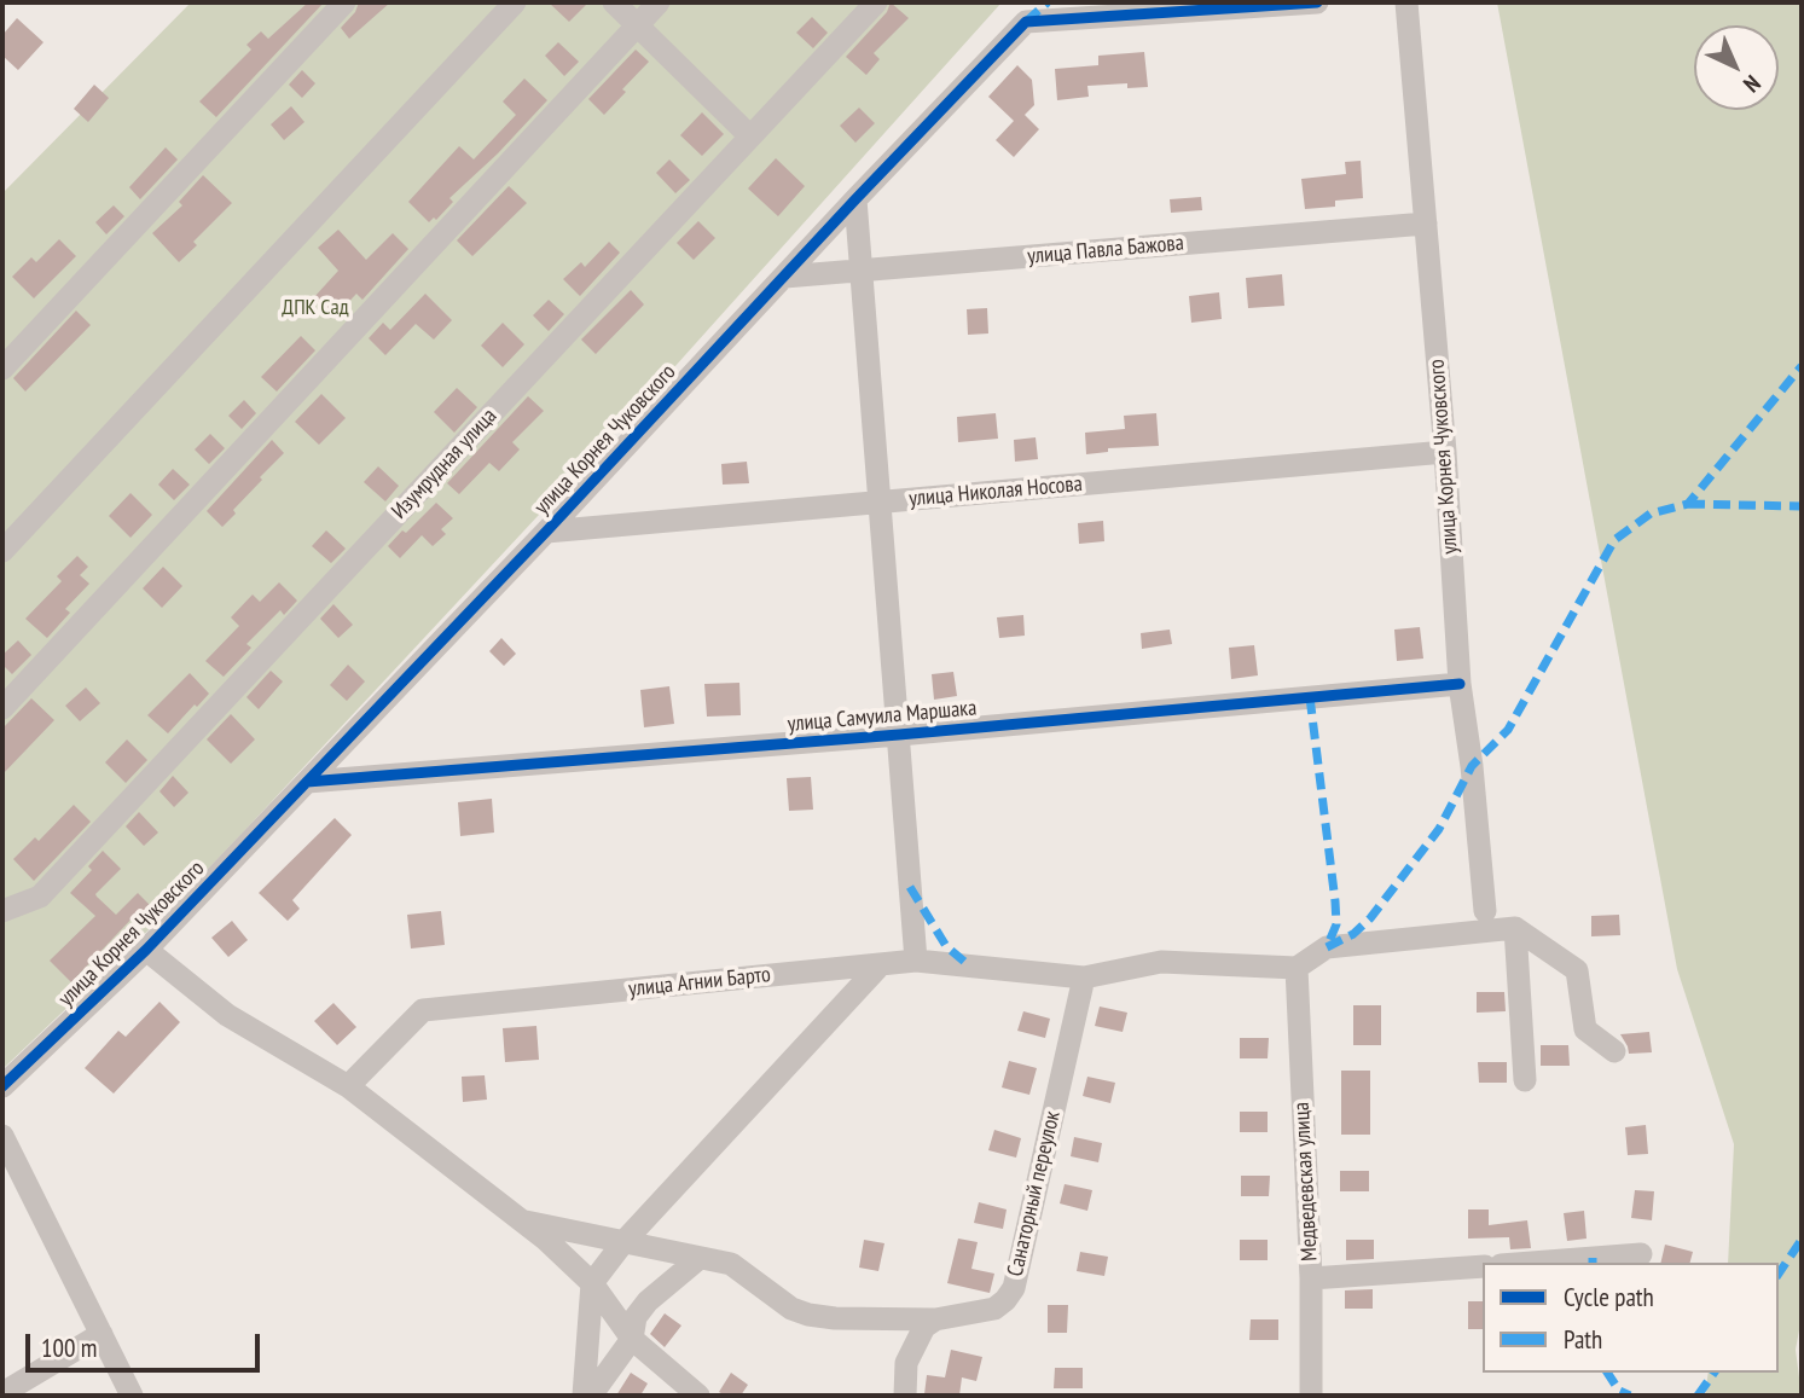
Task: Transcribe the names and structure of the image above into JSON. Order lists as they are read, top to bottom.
{
  "streets": {
    "street": [
      "улица Павла Бажова",
      "улица Корнея Чуковского",
      "Изумрудная улица",
      "улица Николая Носова",
      "улица Самуила Маршака",
      "улица Агнии Барто",
      "Медведевская улица",
      "Санаторный переулок"
    ]
  },
  "crossings": [
    ["улица Павла Бажова", "улица Корнея Чуковского"],
    ["улица Корнея Чуковского", "улица Николая Носова"],
    ["улица Корнея Чуковского", "улица Самуила Маршака"],
    ["улица Агнии Барто", "Медведевская улица"],
    ["улица Агнии Барто", "Санаторный переулок"]
  ],
  "parks": ["ДПК Сад"],
  "legend": ["Cycle path", "Path"],
  "scale_bar": "100 m",
  "north": "bottom right"
}
